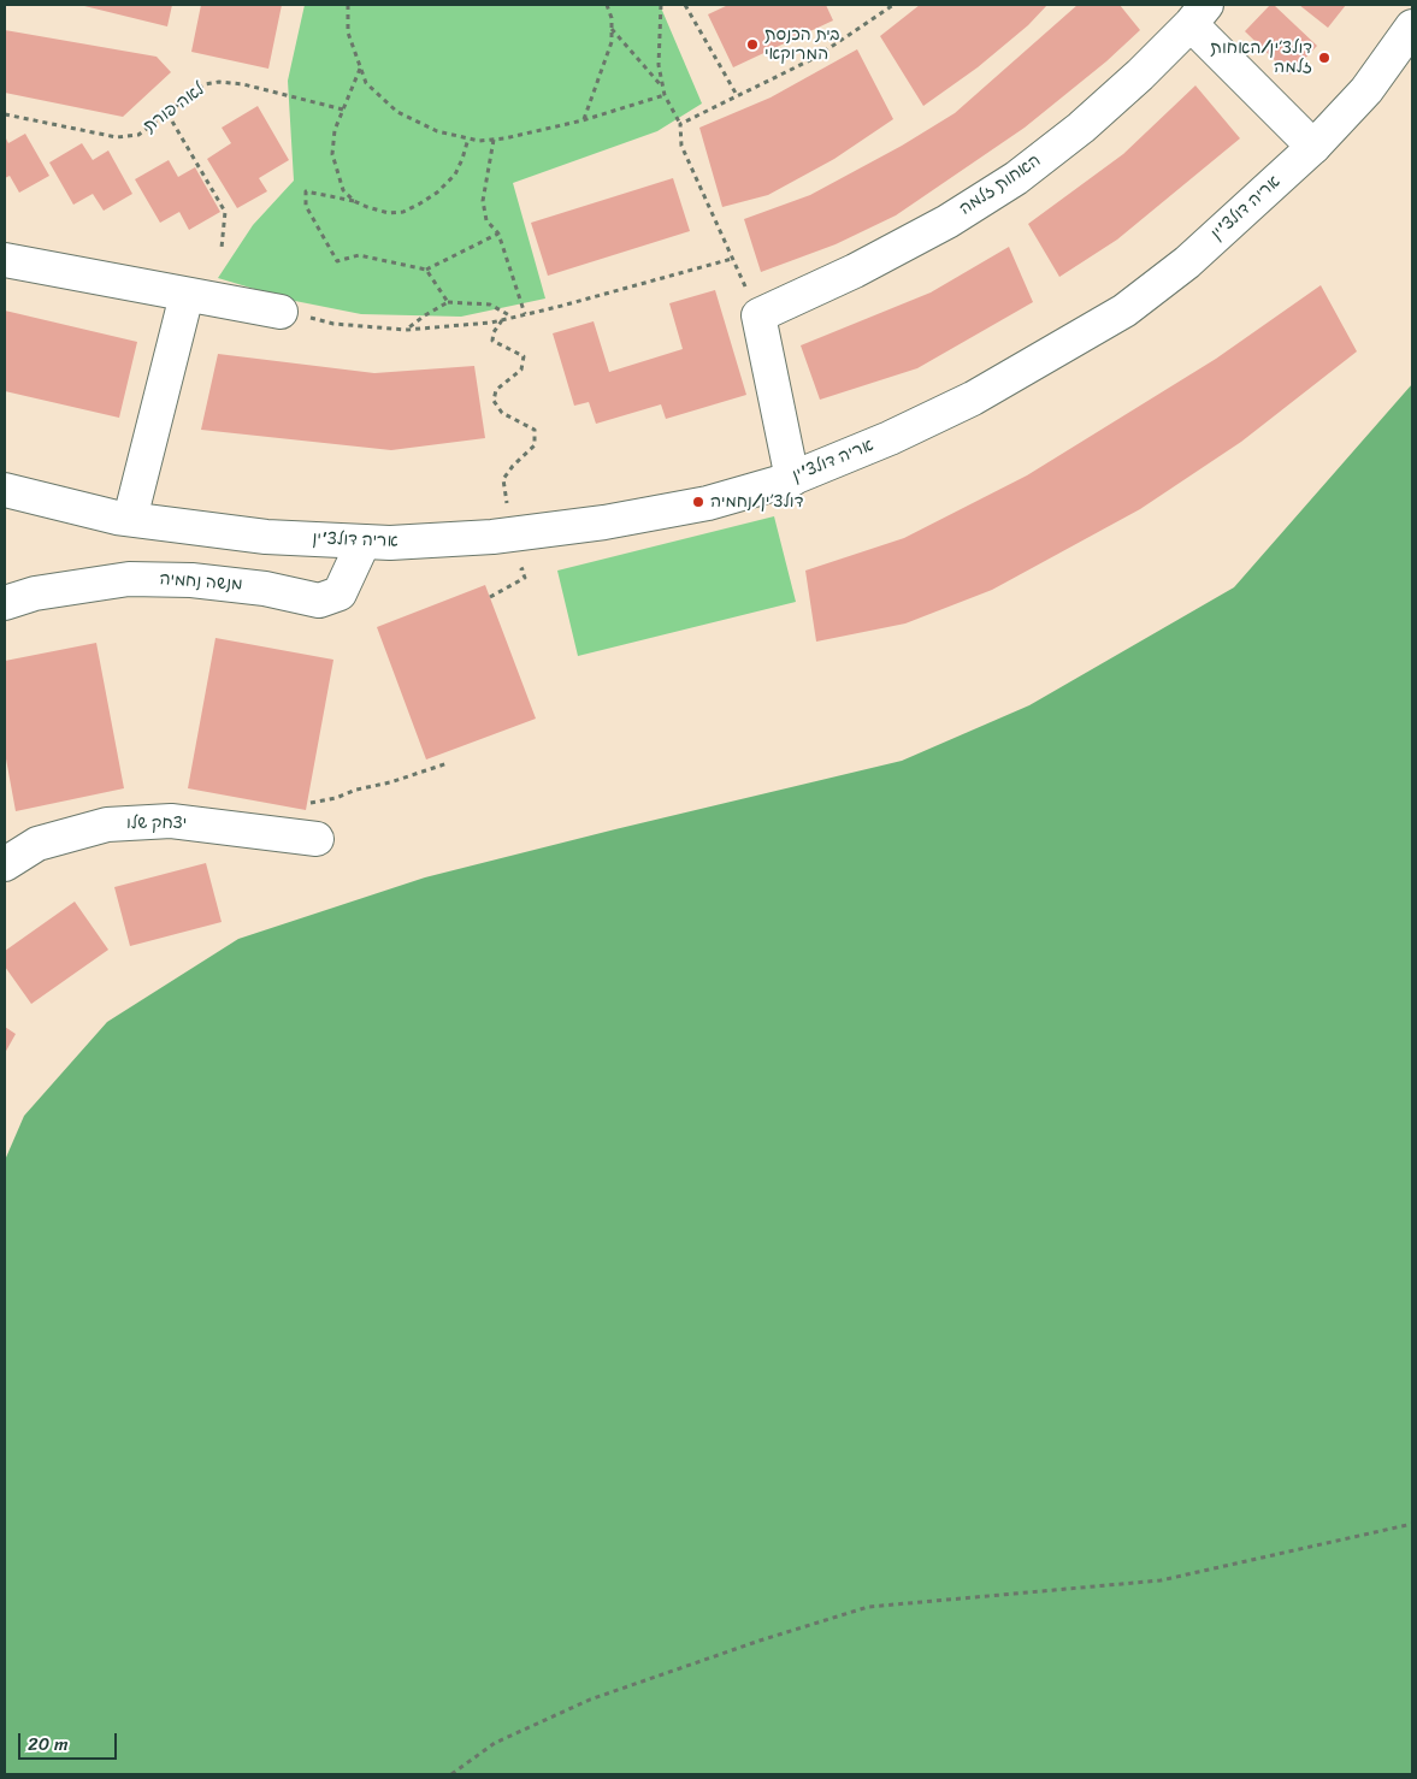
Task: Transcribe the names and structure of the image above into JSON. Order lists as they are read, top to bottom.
{
  "streets": {
    "street": [
      "האחות זלמה",
      "אריה דולצ'ין",
      "מנשה נחמיה",
      "יצחק שלו"
    ],
    "path": ["לאה פורת"]
  },
  "crossings": [
    ["אריה דולצ'ין", "מנשה נחמיה"]
  ],
  "places": ["בית הכנסת המרוקאי", "דולצ׳ין/האחות זלמה", "דולצ׳ין/נחמיה"],
  "scale_bar": "20 m"
}
